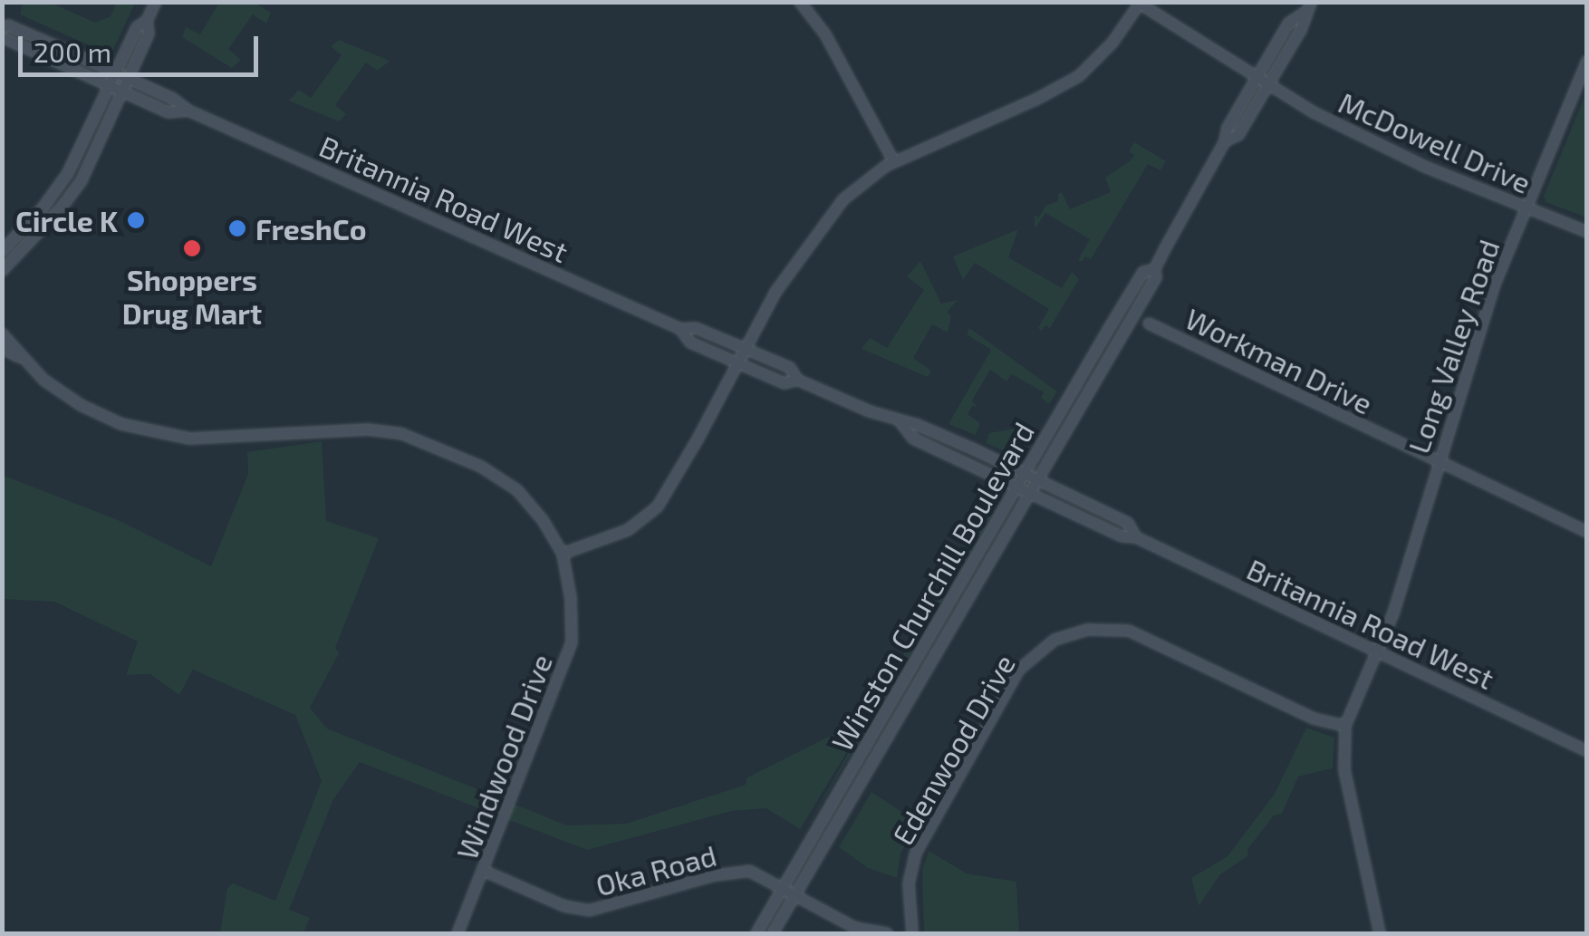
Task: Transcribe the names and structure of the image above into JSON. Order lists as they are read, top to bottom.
{
  "streets": {
    "street": [
      "McDowell Drive",
      "Britannia Road West",
      "Long Valley Road",
      "Workman Drive",
      "Winston Churchill Boulevard",
      "Edenwood Drive",
      "Windwood Drive",
      "Oka Road"
    ]
  },
  "crossings": [
    ["McDowell Drive", "Long Valley Road"],
    ["McDowell Drive", "Winston Churchill Boulevard"],
    ["Britannia Road West", "Long Valley Road"],
    ["Britannia Road West", "Winston Churchill Boulevard"],
    ["Long Valley Road", "Workman Drive"],
    ["Long Valley Road", "Edenwood Drive"],
    ["Winston Churchill Boulevard", "Oka Road"],
    ["Windwood Drive", "Oka Road"]
  ],
  "places": ["Circle K", "FreshCo", "Shoppers Drug Mart"],
  "scale_bar": "200 m"
}
